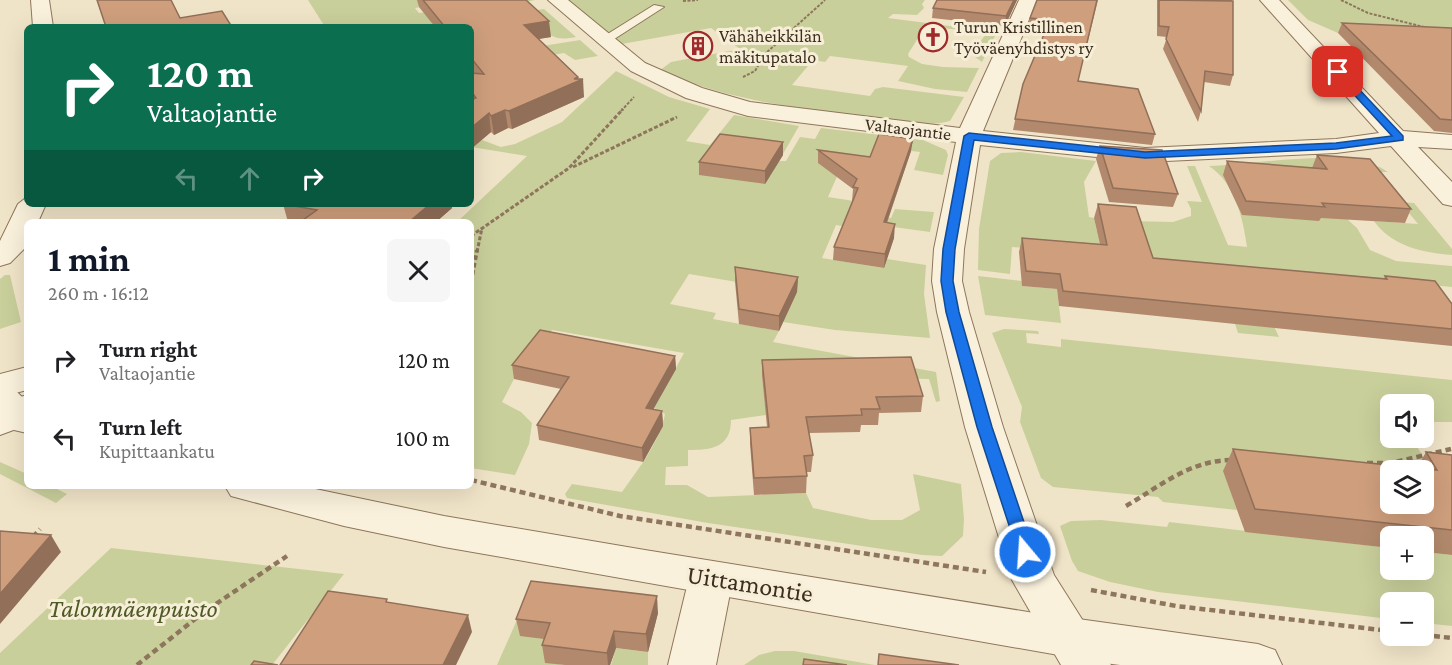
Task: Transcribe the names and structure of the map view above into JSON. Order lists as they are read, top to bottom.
{
  "streets": {
    "street": ["Valtaojantie", "Uittamontie"]
  },
  "parks": ["Talonmäenpuisto"],
  "places": {
    "church": ["Turun Kristillinen Työväenyhdistys ry"],
    "building": ["Vähäheikkilän mäkitupatalo"]
  },
  "page": {
    "turn": ["120 m", "Valtaojantie"],
    "heading": ["1 min", "260 m · 16:12"],
    "list": [
      {
        "name": "Turn right",
        "note": "Valtaojantie",
        "value": "120 m"
      },
      {
        "name": "Turn left",
        "note": "Kupittaankatu",
        "value": "100 m"
      }
    ],
    "map_buttons": ["+", "−"]
  }
}
